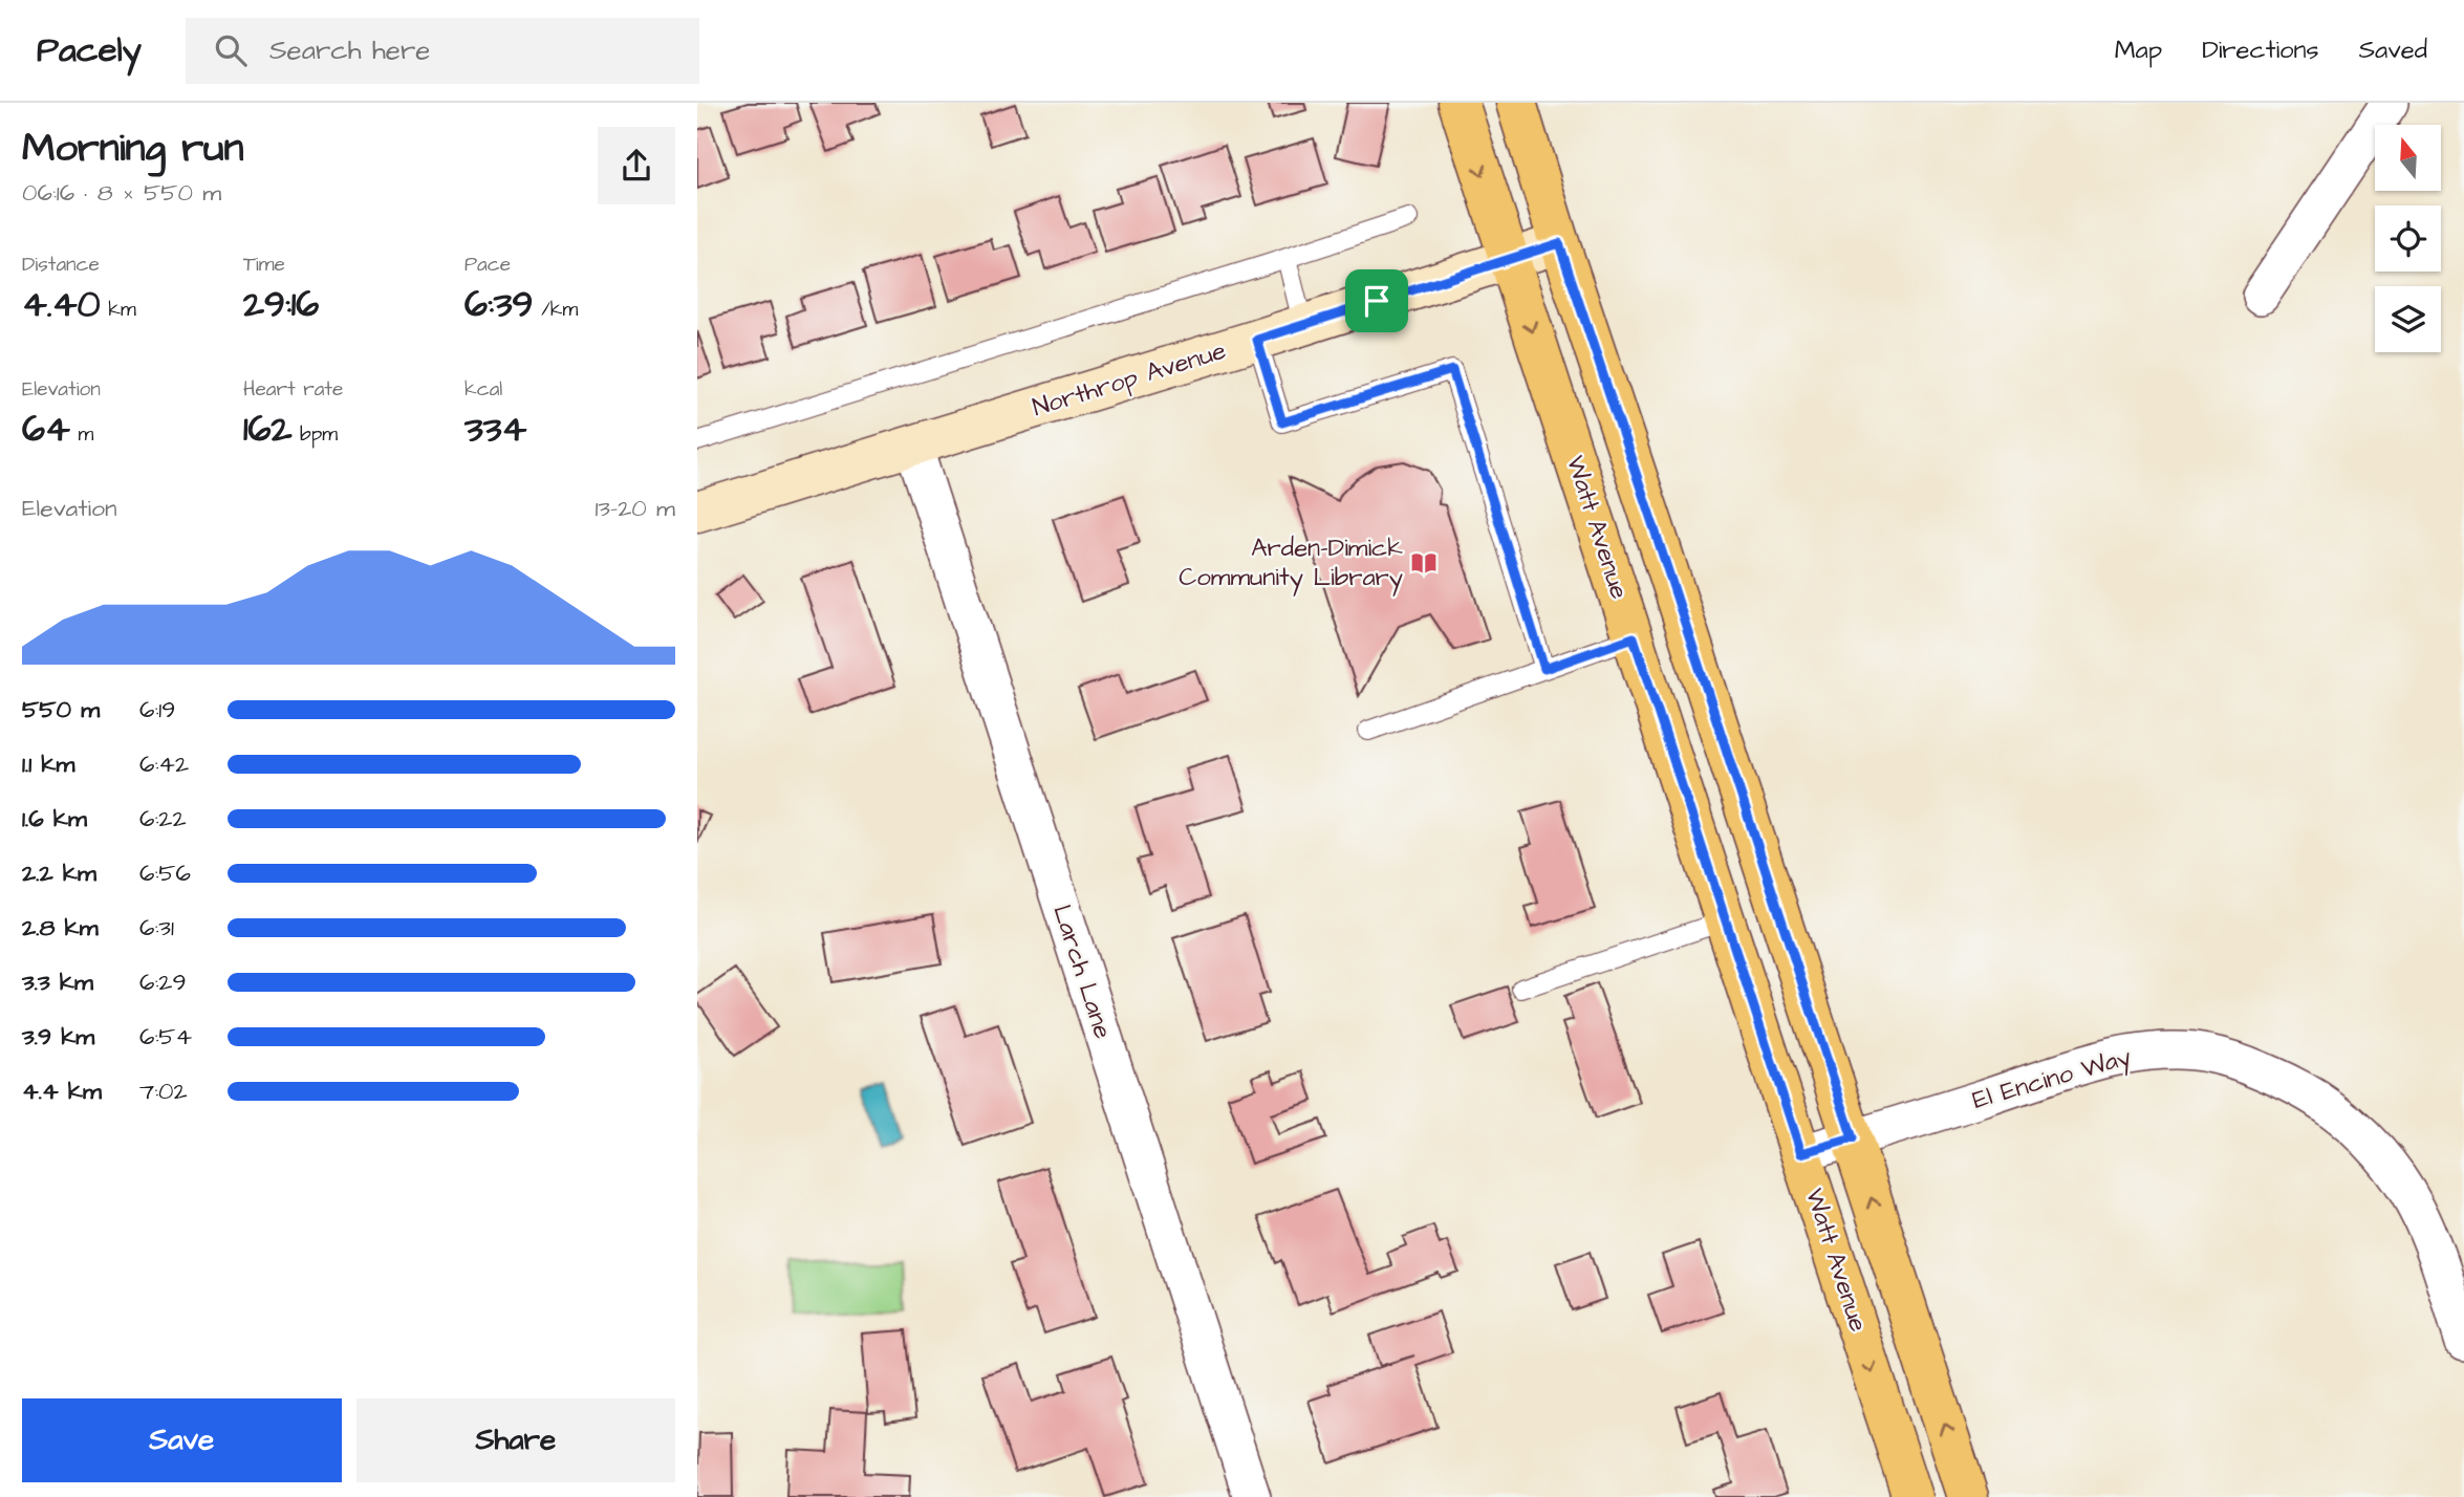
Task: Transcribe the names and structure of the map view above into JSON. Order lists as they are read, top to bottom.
{
  "streets": {
    "main road": ["Watt Avenue"],
    "street": ["Northrop Avenue", "Larch Lane", "El Encino Way"]
  },
  "crossings": [
    ["Northrop Avenue", "Watt Avenue"],
    ["Northrop Avenue", "Larch Lane"],
    ["Watt Avenue", "El Encino Way"]
  ],
  "places": {
    "library": ["Arden-Dimick Community Library"]
  },
  "north": "top",
  "page": {
    "header": "Pacely",
    "search": "Search here",
    "nav": ["Map", "Directions", "Saved"],
    "heading": ["Morning run", "06:16 · 8 × 550 m"],
    "stats": [
      ["Distance", "4.40 km"],
      ["Time", "29:16"],
      ["Pace", "6:39 /km"],
      ["Elevation", "64 m"],
      ["Heart rate", "162 bpm"],
      ["kcal", "334"]
    ],
    "chart": ["Elevation", "13–20 m"],
    "list": [
      {
        "name": "550 m",
        "note": "6:19"
      },
      {
        "name": "1.1 km",
        "note": "6:42"
      },
      {
        "name": "1.6 km",
        "note": "6:22"
      },
      {
        "name": "2.2 km",
        "note": "6:56"
      },
      {
        "name": "2.8 km",
        "note": "6:31"
      },
      {
        "name": "3.3 km",
        "note": "6:29"
      },
      {
        "name": "3.9 km",
        "note": "6:54"
      },
      {
        "name": "4.4 km",
        "note": "7:02"
      }
    ],
    "buttons": ["Save", "Share"]
  }
}
